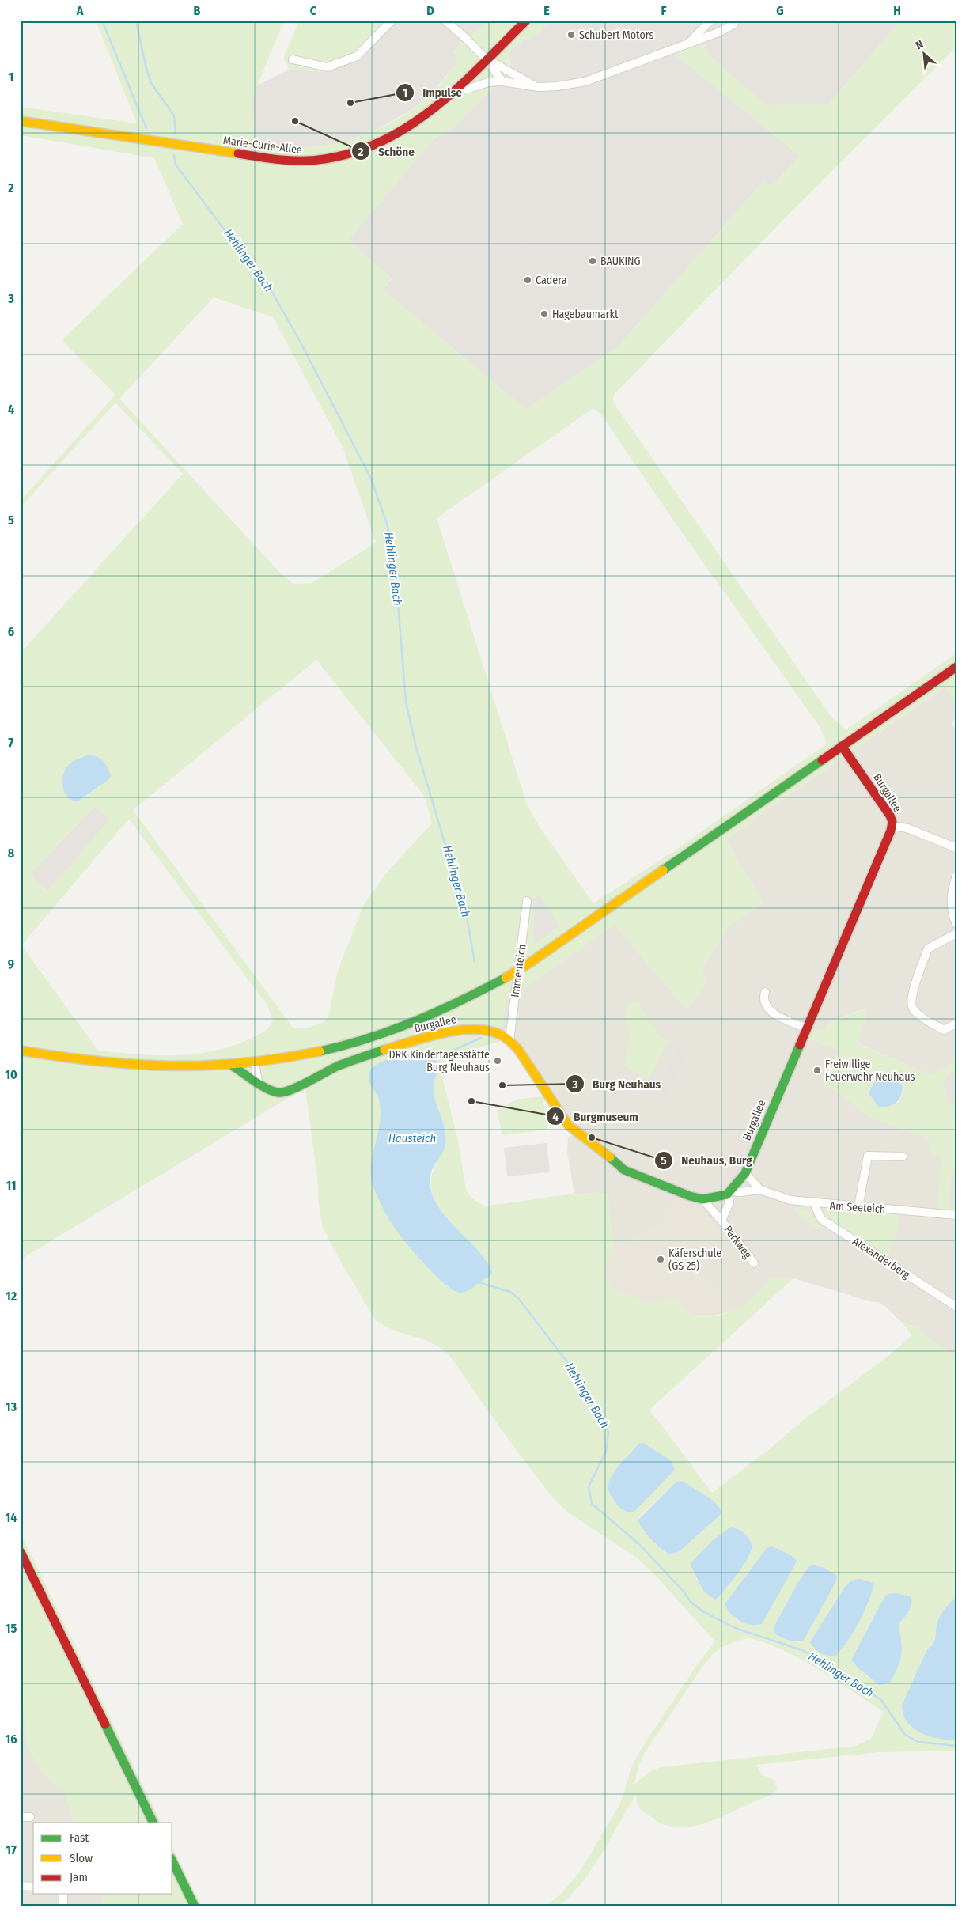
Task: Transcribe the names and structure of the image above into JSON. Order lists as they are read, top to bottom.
{
  "streets": {
    "street": [
      "Marie-Curie-Allee",
      "Burgallee",
      "Immenteich",
      "Am Seeteich",
      "Parkweg",
      "Alexanderberg"
    ]
  },
  "crossings": [
    ["Burgallee", "Immenteich"],
    ["Burgallee", "Am Seeteich"],
    ["Burgallee", "Parkweg"],
    ["Am Seeteich", "Parkweg"],
    ["Am Seeteich", "Alexanderberg"]
  ],
  "water": ["Hehlinger Bach", "Hausteich"],
  "places": [
    "Schubert Motors",
    "Impulse",
    "Schöne",
    "BAUKING",
    "Cadera",
    "Hagebaumarkt",
    "DRK Kindertagesstätte Burg Neuhaus",
    "Freiwillige Feuerwehr Neuhaus",
    "Burg Neuhaus",
    "Burgmuseum",
    "Neuhaus, Burg",
    "Käferschule (GS 25)"
  ],
  "legend": ["Fast", "Slow", "Jam"],
  "north": "top left",
  "grid": {
    "columns": [
      "A",
      "B",
      "C",
      "D",
      "E",
      "F",
      "G",
      "H"
    ],
    "rows": [
      "1",
      "2",
      "3",
      "4",
      "5",
      "6",
      "7",
      "8",
      "9",
      "10",
      "11",
      "12",
      "13",
      "14",
      "15",
      "16",
      "17"
    ]
  }
}
